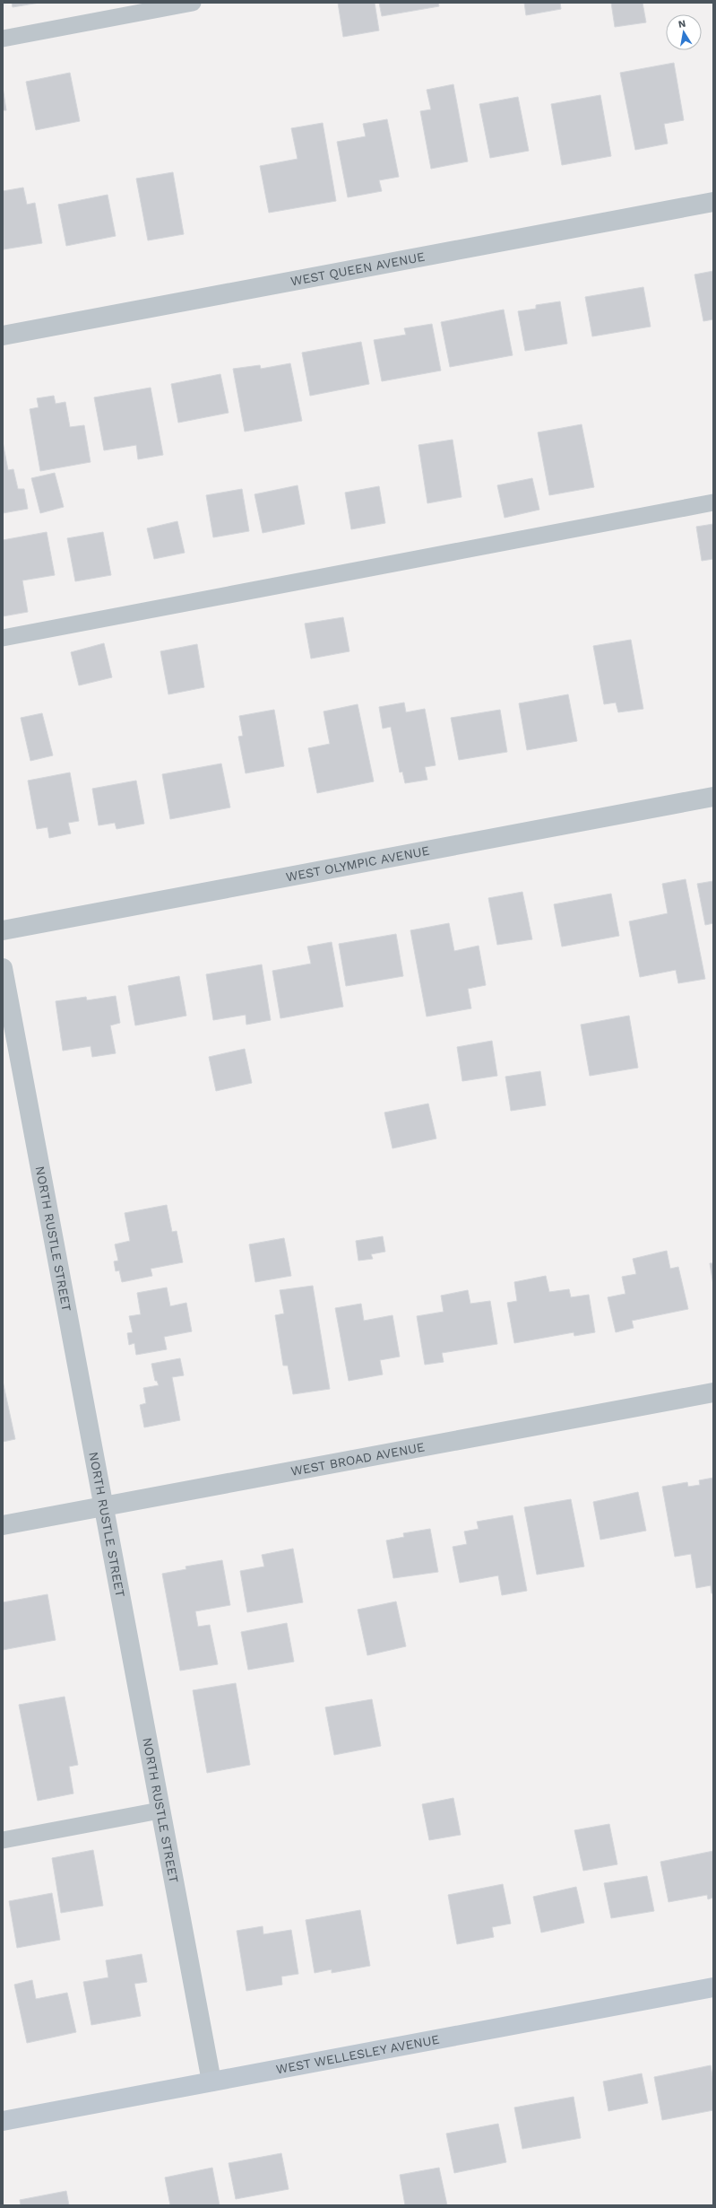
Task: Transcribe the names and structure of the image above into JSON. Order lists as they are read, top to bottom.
{
  "streets": {
    "main road": ["WEST WELLESLEY AVENUE"],
    "street": [
      "WEST QUEEN AVENUE",
      "WEST OLYMPIC AVENUE",
      "NORTH RUSTLE STREET",
      "WEST BROAD AVENUE"
    ]
  },
  "crossings": [
    ["NORTH RUSTLE STREET", "WEST BROAD AVENUE"],
    ["NORTH RUSTLE STREET", "WEST WELLESLEY AVENUE"]
  ],
  "north": "top"
}
